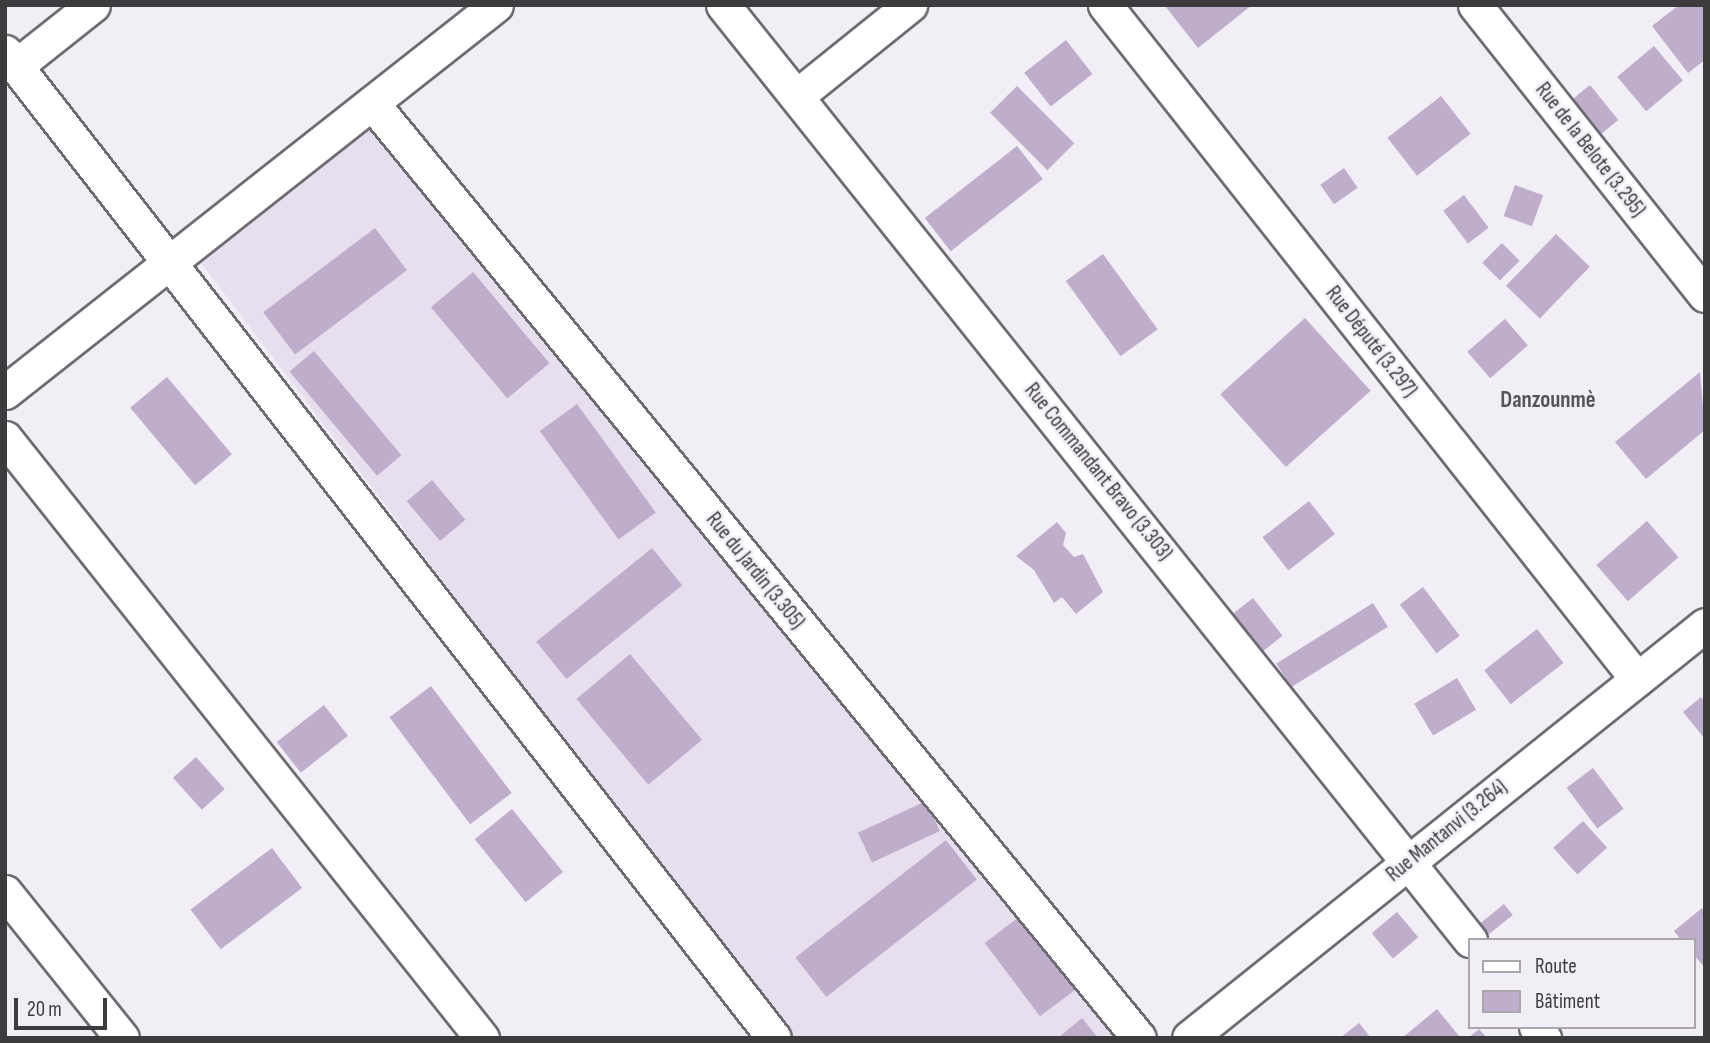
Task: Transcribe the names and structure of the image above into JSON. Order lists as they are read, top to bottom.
{
  "streets": {
    "street": [
      "Rue de la Belote (3.295)",
      "Rue Député (3.297)",
      "Rue Commandant Bravo (3.303)",
      "Rue du Jardin (3.305)",
      "Rue Mantanvi (3.264)"
    ]
  },
  "crossings": [
    ["Rue Député (3.297)", "Rue Mantanvi (3.264)"],
    ["Rue Commandant Bravo (3.303)", "Rue Mantanvi (3.264)"]
  ],
  "districts": ["Danzounmè"],
  "legend": ["Route", "Bâtiment"],
  "scale_bar": "20 m"
}
